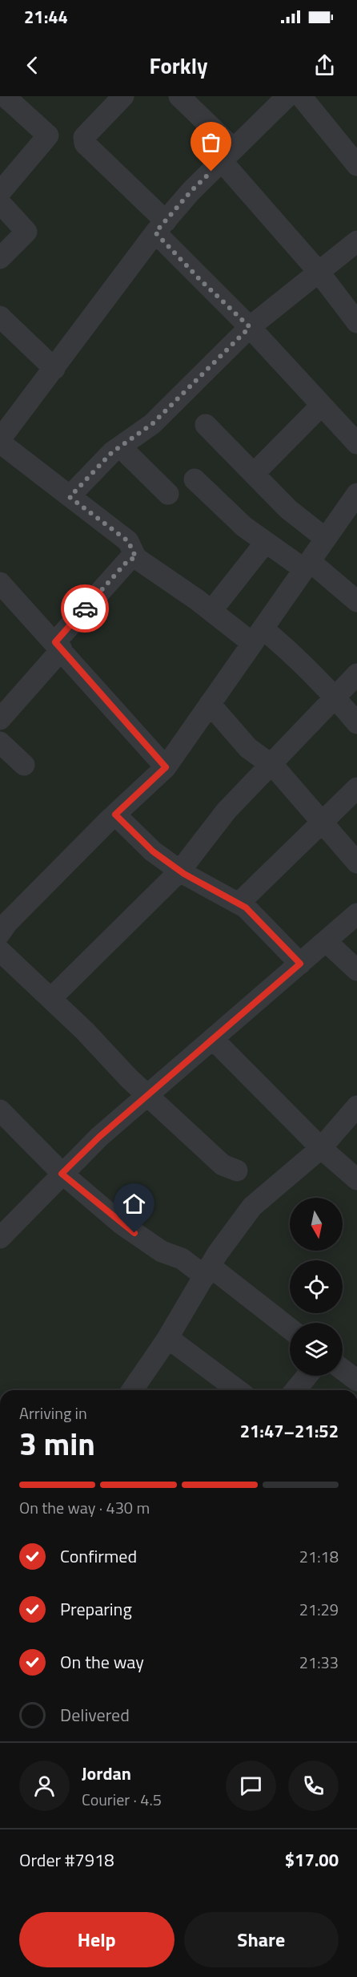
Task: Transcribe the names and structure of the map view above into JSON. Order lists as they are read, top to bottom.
{
  "north": "bottom",
  "page": {
    "status": "21:44",
    "header": "Forkly",
    "heading": ["3 min", "Arriving in", "21:47–21:52"],
    "panel": [
      "Jordan",
      "Courier · 4.5",
      "Order #7918",
      "$17.00"
    ],
    "bar": "On the way · 430 m",
    "list": [
      ["Confirmed", "21:18"],
      ["Preparing", "21:29"],
      ["On the way", "21:33"],
      "Delivered"
    ],
    "buttons": ["Help", "Share"]
  }
}
